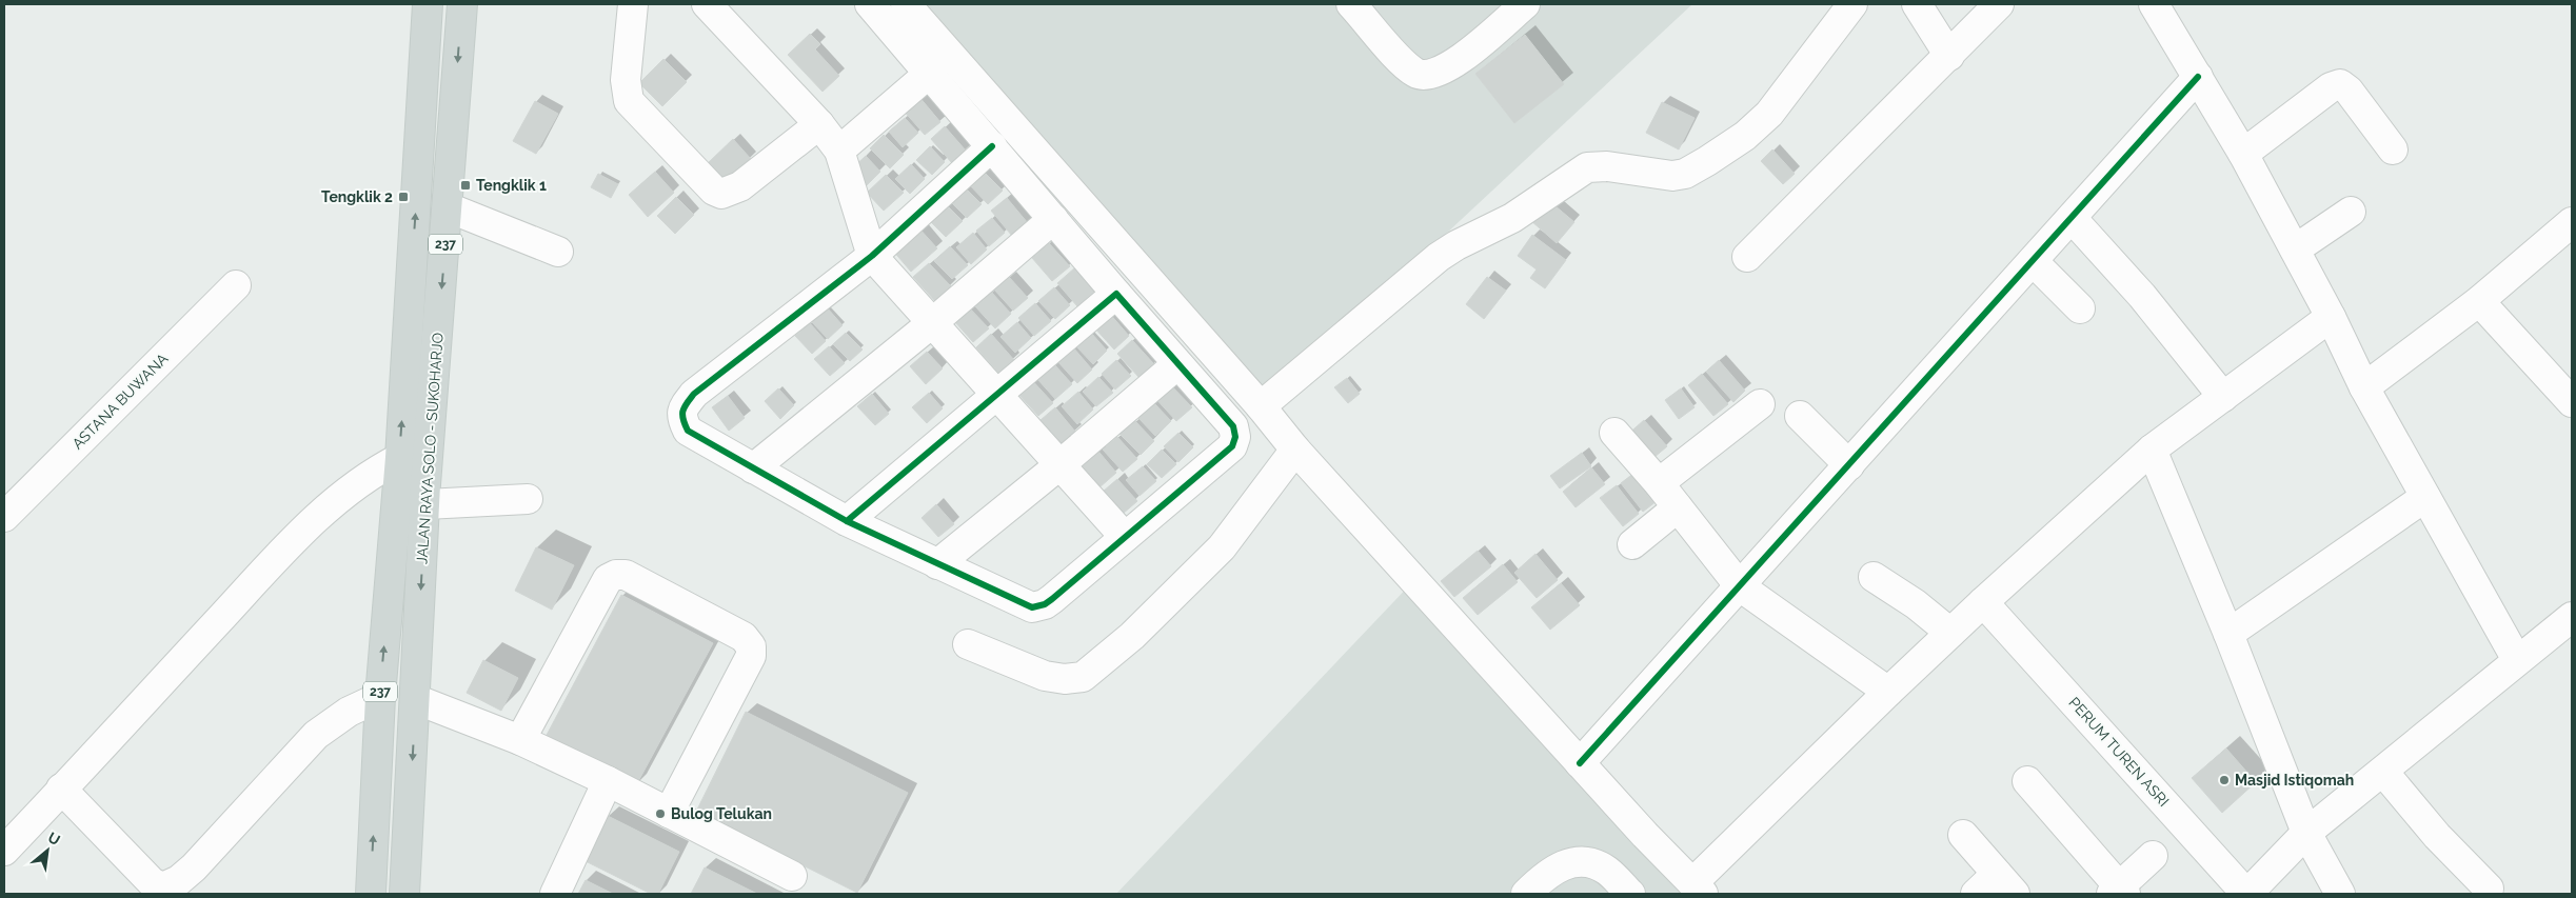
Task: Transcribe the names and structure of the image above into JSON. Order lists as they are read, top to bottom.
{
  "streets": {
    "main road": ["237", "JALAN RAYA SOLO - SUKOHARJO"],
    "street": ["ASTANA BUWANA", "PERUM TUREN ASRI"]
  },
  "places": {
    "transit": ["Tengklik 1", "Tengklik 2"],
    "other": ["Masjid Istiqomah", "Bulog Telukan"]
  },
  "north": "top right"
}
